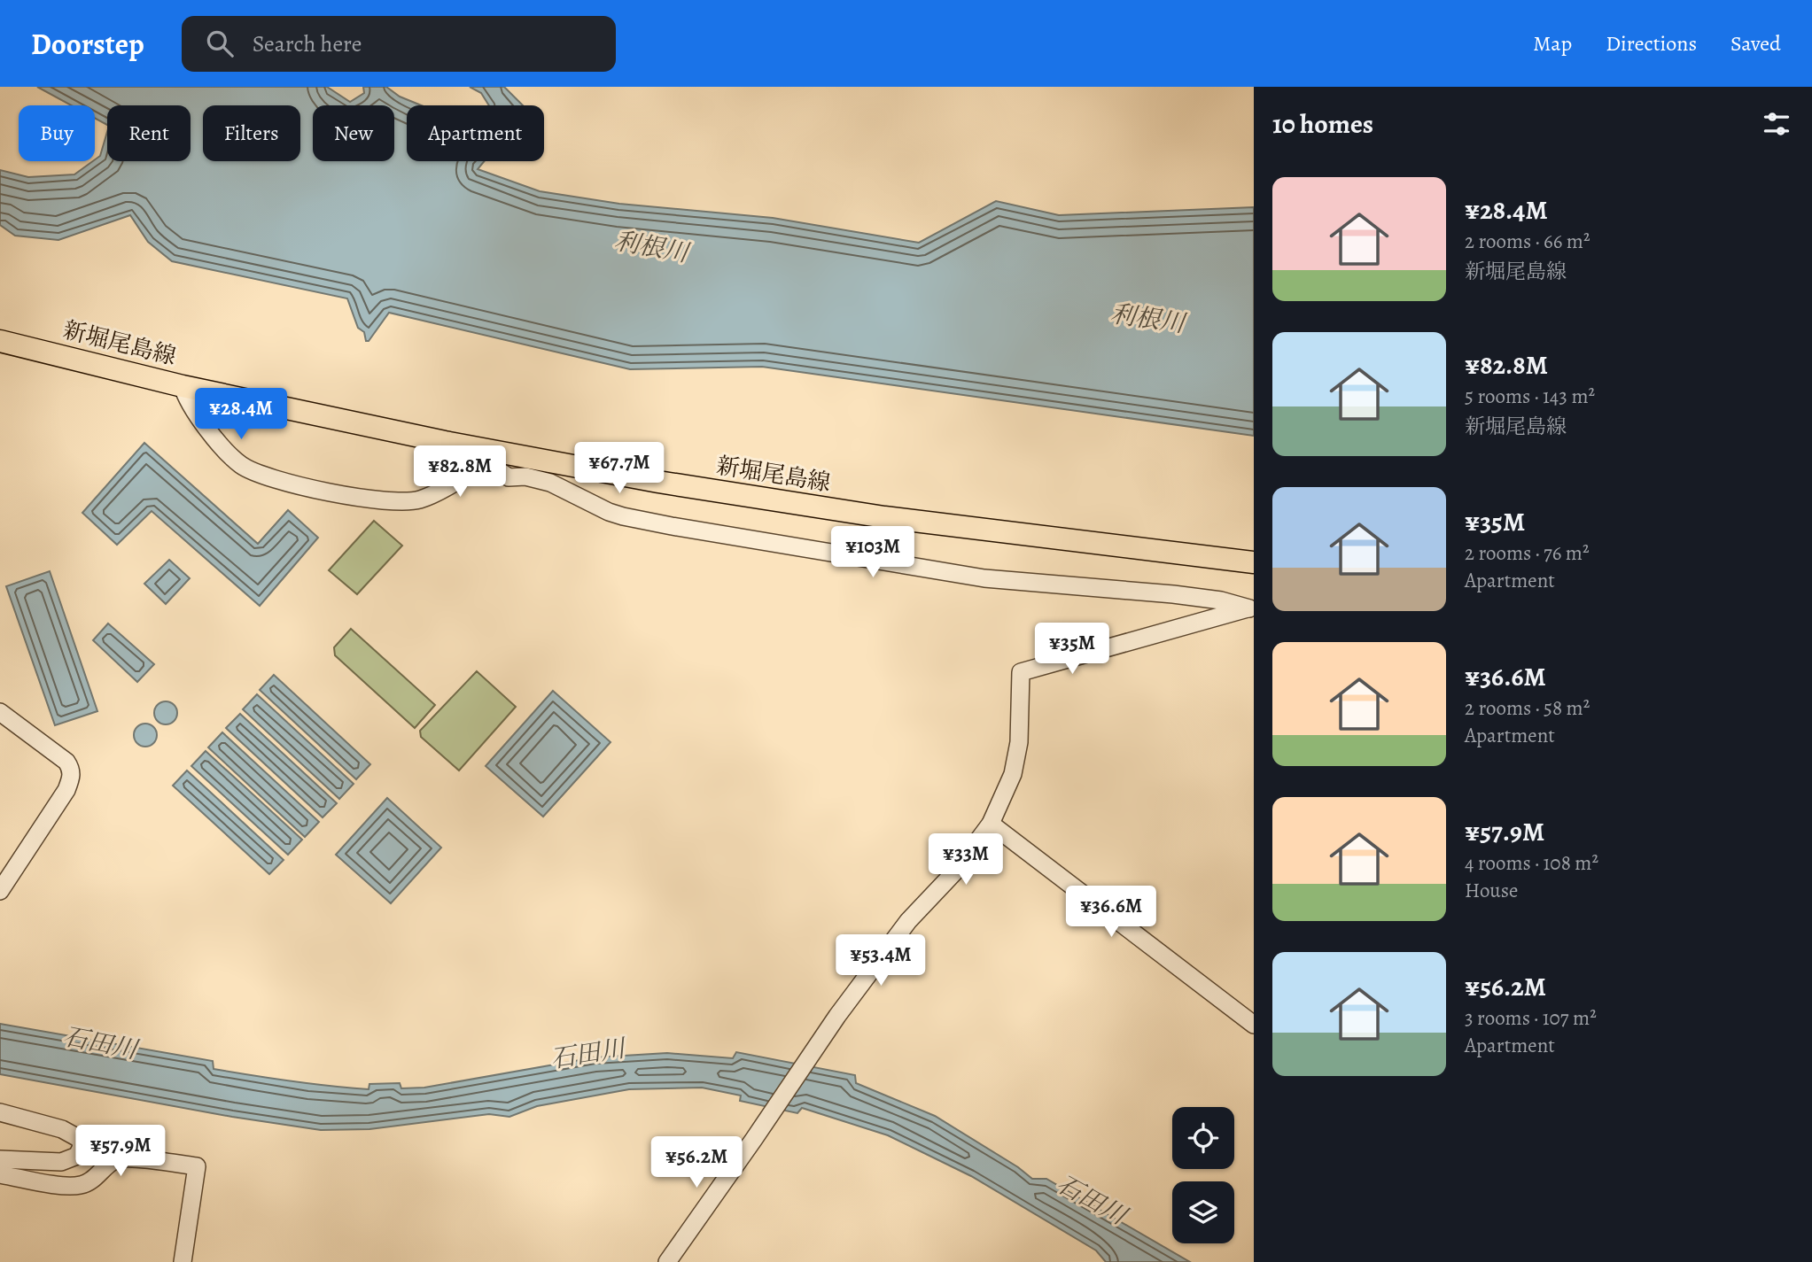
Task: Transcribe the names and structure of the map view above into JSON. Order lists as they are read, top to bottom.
{
  "streets": {
    "main road": ["新堀尾島線"]
  },
  "water": ["利根川", "石田川"],
  "page": {
    "header": "Doorstep",
    "search": "Search here",
    "nav": ["Map", "Directions", "Saved"],
    "heading": "10 homes",
    "chip": [
      "Buy",
      "Rent",
      "Filters",
      "New",
      "Apartment"
    ],
    "list": [
      {
        "name": "¥28.4M",
        "note": "2 rooms · 66 m² · 新堀尾島線"
      },
      {
        "name": "¥82.8M",
        "note": "5 rooms · 143 m² · 新堀尾島線"
      },
      {
        "name": "¥35M",
        "note": "2 rooms · 76 m² · Apartment"
      },
      {
        "name": "¥36.6M",
        "note": "2 rooms · 58 m² · Apartment"
      },
      {
        "name": "¥57.9M",
        "note": "4 rooms · 108 m² · House"
      },
      {
        "name": "¥56.2M",
        "note": "3 rooms · 107 m² · Apartment"
      }
    ],
    "price": [
      "¥28.4M",
      "¥67.7M",
      "¥82.8M",
      "¥103M",
      "¥35M",
      "¥33M",
      "¥36.6M",
      "¥53.4M",
      "¥57.9M",
      "¥56.2M"
    ]
  }
}
